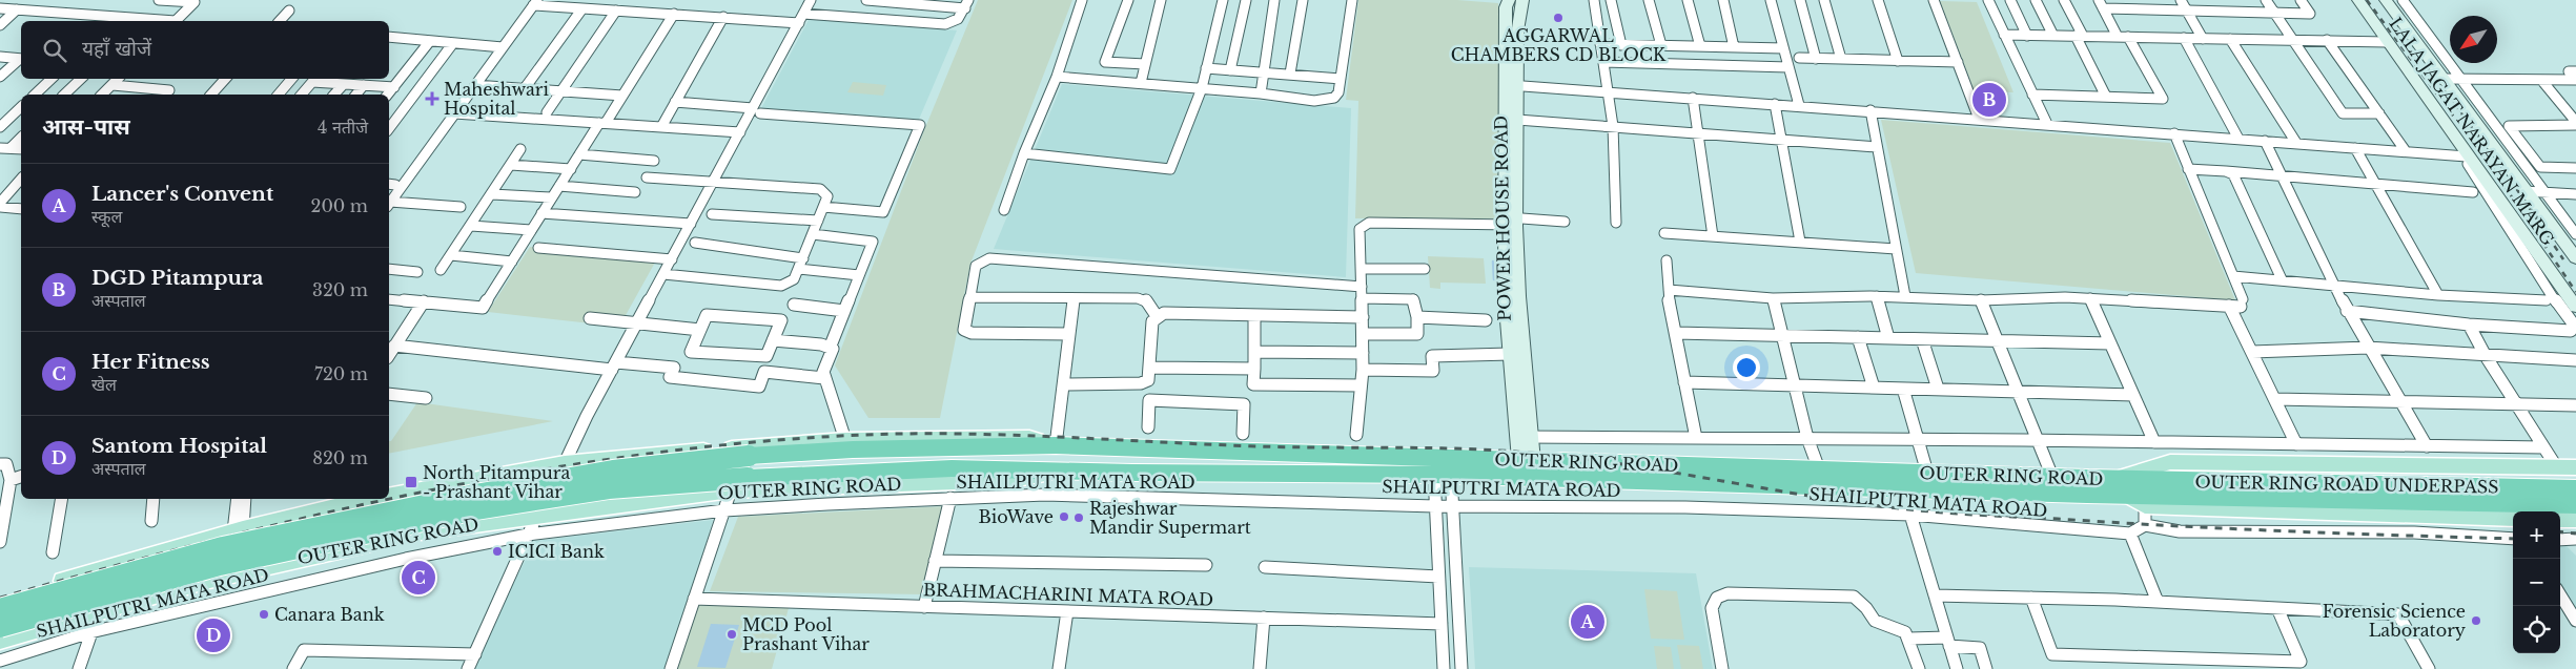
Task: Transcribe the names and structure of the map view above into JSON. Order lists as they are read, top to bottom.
{
  "streets": {
    "highway": ["OUTER RING ROAD", "OUTER RING ROAD UNDERPASS"],
    "street": [
      "LALA JAGAT NARAYAN MARG",
      "POWER HOUSE ROAD",
      "SHAILPUTRI MATA ROAD",
      "BRAHMACHARINI MATA ROAD"
    ]
  },
  "crossings": [
    ["OUTER RING ROAD", "OUTER RING ROAD UNDERPASS"]
  ],
  "places": {
    "other": [
      "AGGARWAL CHAMBERS CD BLOCK",
      "BioWave",
      "Rajeshwar Mandir Supermart",
      "ICICI Bank",
      "Canara Bank",
      "Forensic Science Laboratory",
      "MCD Pool Prashant Vihar"
    ],
    "health": ["Maheshwari Hospital"],
    "transit": ["North Pitampura - Prashant Vihar"]
  },
  "north": "bottom left",
  "page": {
    "search": "यहाँ खोजें",
    "pins": [
      "B",
      "C",
      "A",
      "D"
    ],
    "heading": ["आस-पास", "4 नतीजे"],
    "list": [
      {
        "mark": "A",
        "name": "Lancer's Convent",
        "note": "स्कूल",
        "value": "200 m"
      },
      {
        "mark": "B",
        "name": "DGD Pitampura",
        "note": "अस्पताल",
        "value": "320 m"
      },
      {
        "mark": "C",
        "name": "Her Fitness",
        "note": "खेल",
        "value": "720 m"
      },
      {
        "mark": "D",
        "name": "Santom Hospital",
        "note": "अस्पताल",
        "value": "820 m"
      }
    ],
    "map_buttons": ["+", "−"]
  }
}
